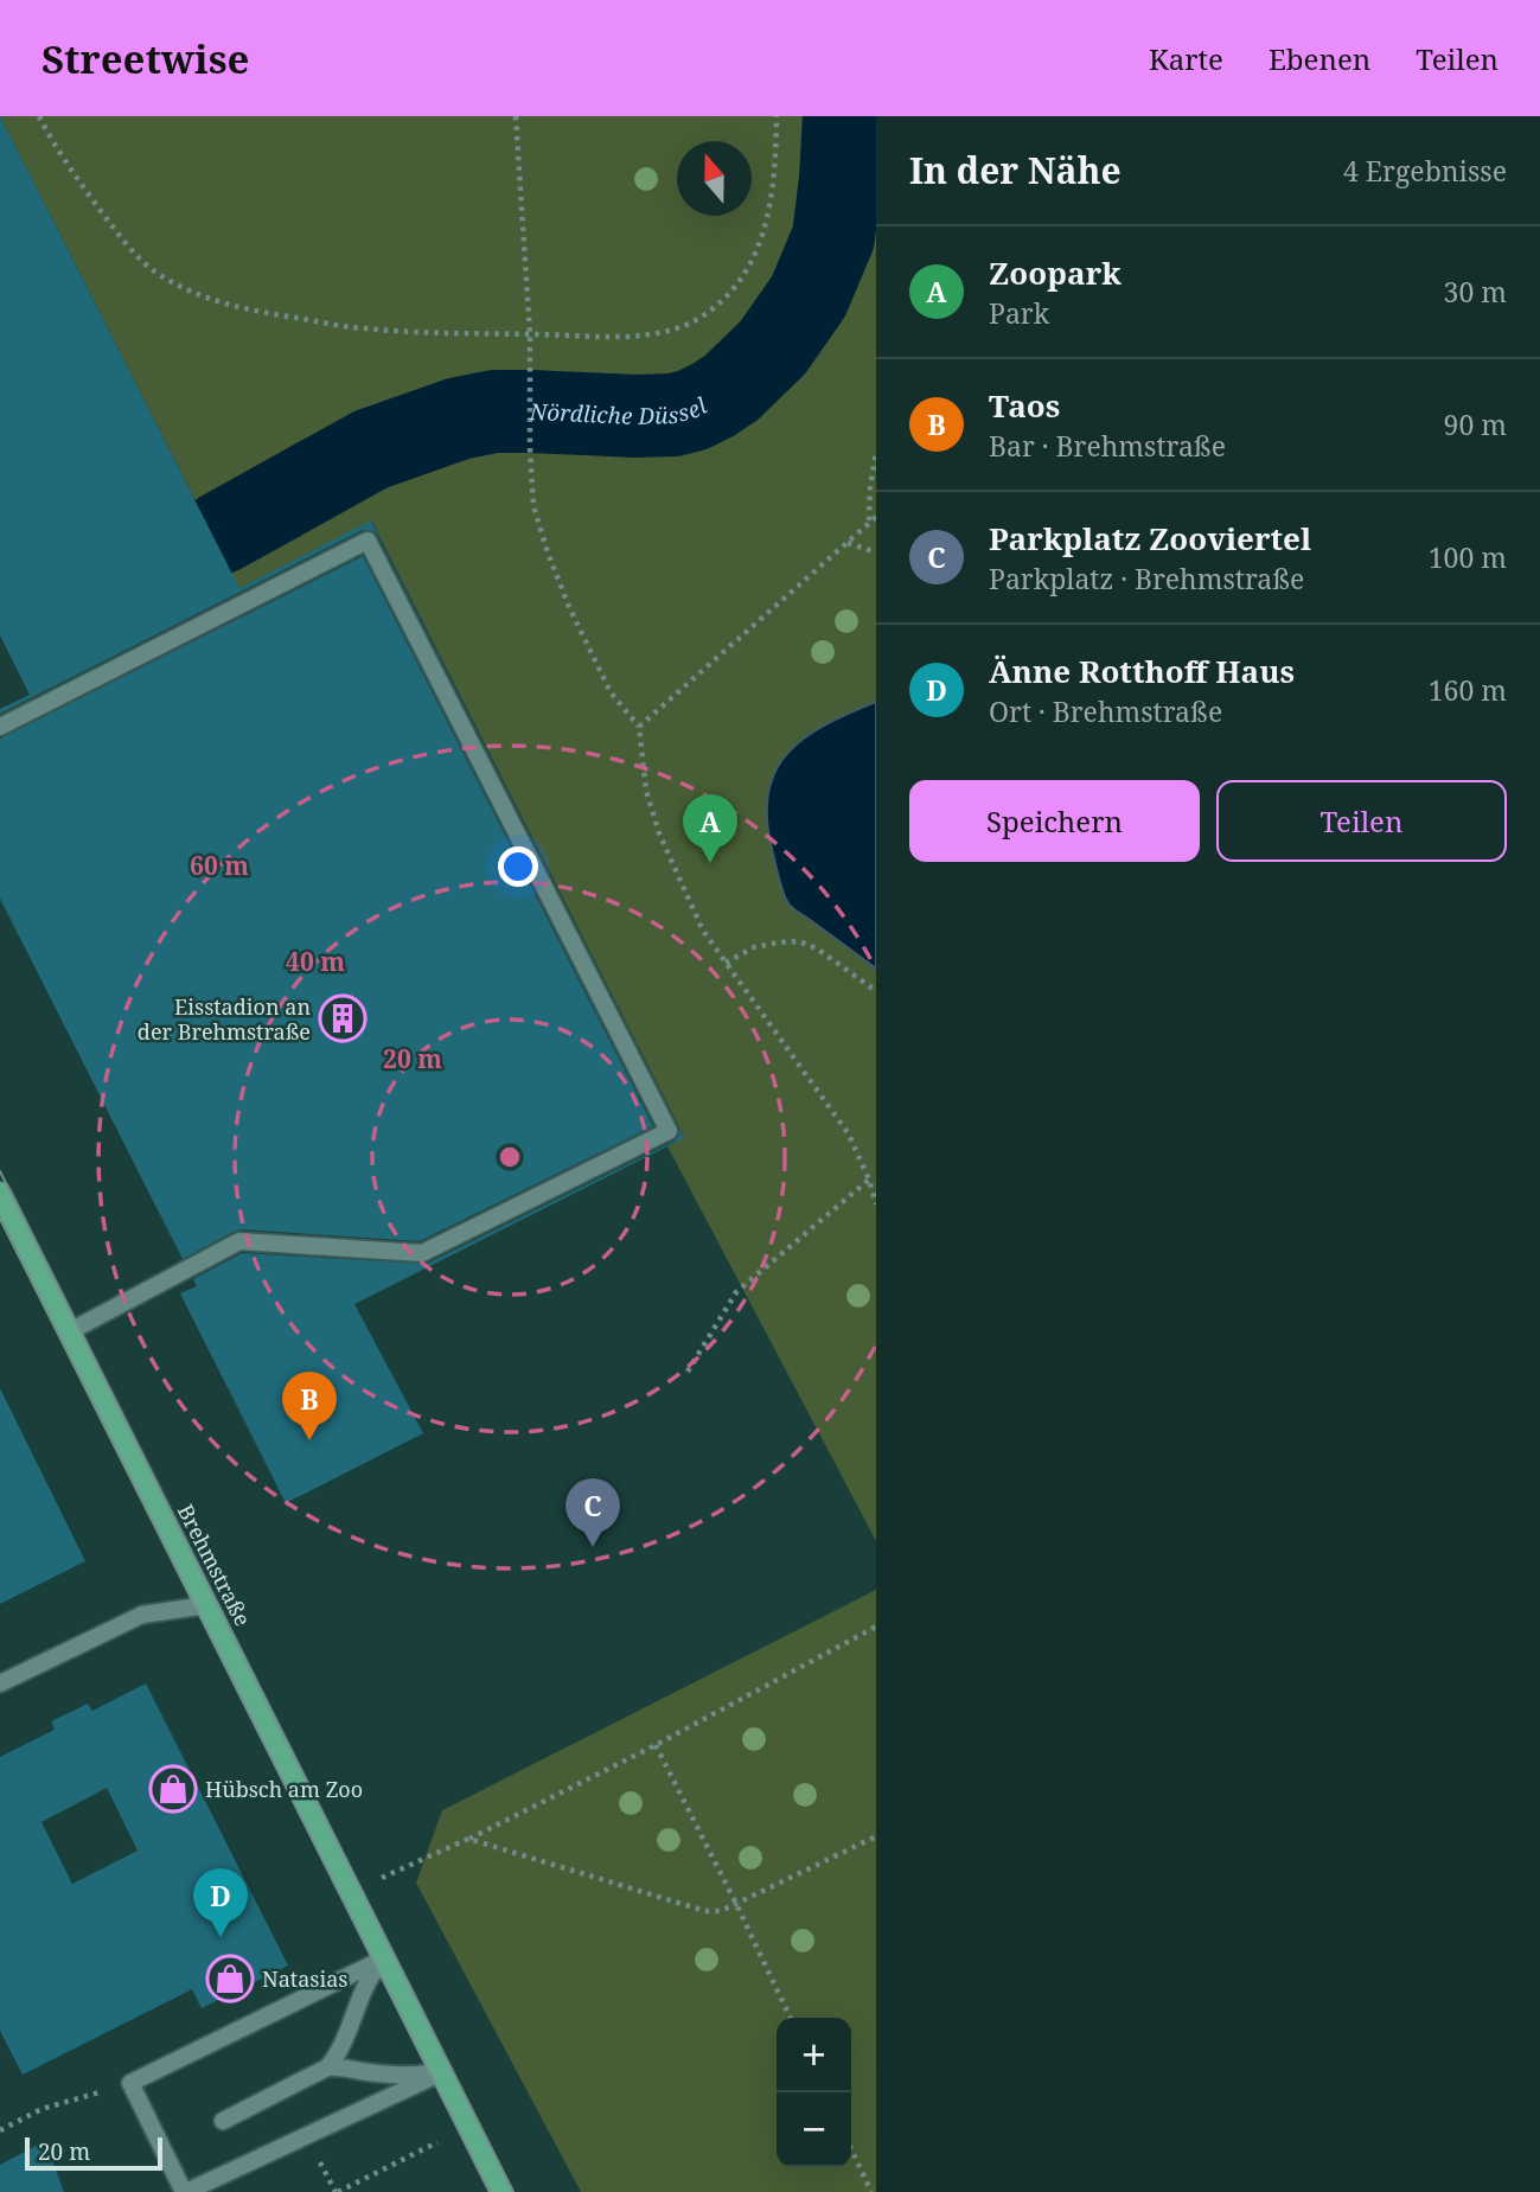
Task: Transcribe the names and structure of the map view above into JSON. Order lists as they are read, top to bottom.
{
  "streets": {
    "main road": ["Brehmstraße"]
  },
  "water": ["Nördliche Düssel"],
  "places": {
    "building": ["Eisstadion an der Brehmstraße"],
    "shop": ["Hübsch am Zoo", "Natasias"]
  },
  "scale_bar": "20 m",
  "north": "top",
  "page": {
    "header": "Streetwise",
    "nav": ["Karte", "Ebenen", "Teilen"],
    "heading": ["In der Nähe", "4 Ergebnisse"],
    "list": [
      {
        "mark": "A",
        "name": "Zoopark",
        "note": "Park",
        "value": "30 m"
      },
      {
        "mark": "B",
        "name": "Taos",
        "note": "Bar · Brehmstraße",
        "value": "90 m"
      },
      {
        "mark": "C",
        "name": "Parkplatz Zooviertel",
        "note": "Parkplatz · Brehmstraße",
        "value": "100 m"
      },
      {
        "mark": "D",
        "name": "Änne Rotthoff Haus",
        "note": "Ort · Brehmstraße",
        "value": "160 m"
      }
    ],
    "buttons": ["Speichern", "Teilen"],
    "pins": [
      "A",
      "B",
      "C",
      "D"
    ],
    "map_buttons": ["+", "−"],
    "scale": "20 m"
  },
  "rings": ["60 m", "40 m", "20 m"]
}
